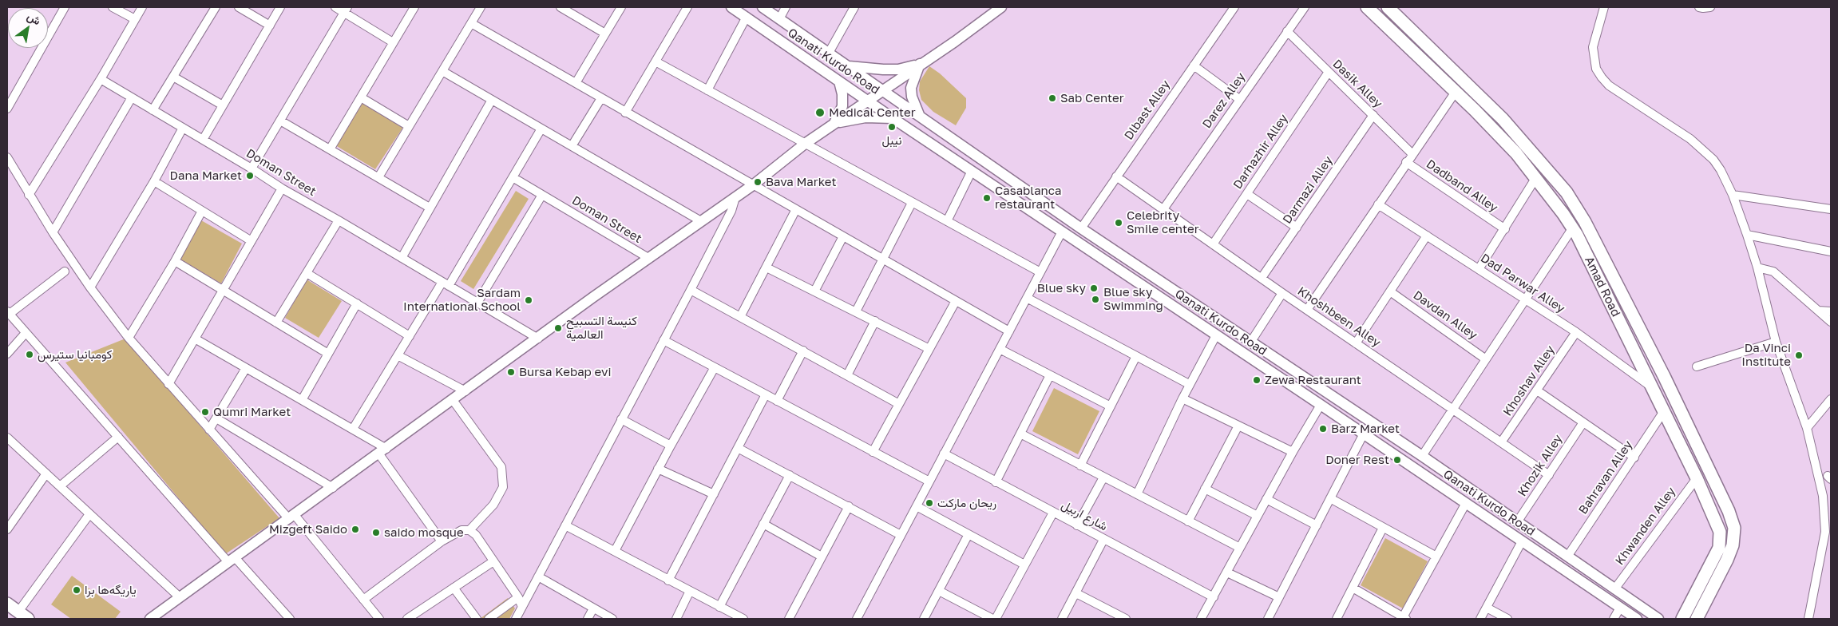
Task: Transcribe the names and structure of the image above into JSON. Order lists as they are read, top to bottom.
{
  "streets": {
    "main road": ["Amad Road"],
    "street": [
      "Qanati Kurdo Road",
      "Dasik Alley",
      "Darez Alley",
      "Dlbast Alley",
      "Darhazhir Alley",
      "Doman Street",
      "Dadband Alley",
      "Darmazi Alley",
      "Dad Parwar Alley",
      "Davdan Alley",
      "Khoshbeen Alley",
      "Khoshav Alley",
      "Khozik Alley",
      "Bahravan Alley",
      "شارع اربيل",
      "Khwanden Alley"
    ]
  },
  "crossings": [
    ["Qanati Kurdo Road", "Dlbast Alley"],
    ["Qanati Kurdo Road", "Khozik Alley"],
    ["Qanati Kurdo Road", "Bahravan Alley"],
    ["Qanati Kurdo Road", "Khwanden Alley"],
    ["Dasik Alley", "Darez Alley"],
    ["Dasik Alley", "Darhazhir Alley"],
    ["Dasik Alley", "Darmazi Alley"],
    ["Darez Alley", "Khoshbeen Alley"],
    ["Dlbast Alley", "Khoshbeen Alley"],
    ["Darhazhir Alley", "Khoshbeen Alley"],
    ["Darmazi Alley", "Khoshbeen Alley"],
    ["Dad Parwar Alley", "Amad Road"],
    ["Dad Parwar Alley", "Khoshav Alley"],
    ["Amad Road", "Bahravan Alley"],
    ["Amad Road", "Khwanden Alley"],
    ["Khoshbeen Alley", "Khoshav Alley"],
    ["Khoshbeen Alley", "Khozik Alley"]
  ],
  "places": [
    "Sab Center",
    "Medical Center",
    "نيبل",
    "Dana Market",
    "Bava Market",
    "Casablanca restaurant",
    "Celebrity Smile center",
    "Blue sky",
    "Blue sky Swimming",
    "Sardam International School",
    "كنيسة التسبيح العالمية",
    "كومبانيا ستيرس",
    "Da Vinci Institute",
    "Bursa Kebap evi",
    "Zewa Restaurant",
    "Qumri Market",
    "Barz Market",
    "Doner Rest",
    "ريحان ماركت",
    "Mizgeft Saido",
    "saido mosque",
    "یاریگەها برا"
  ],
  "north": "top right"
}
